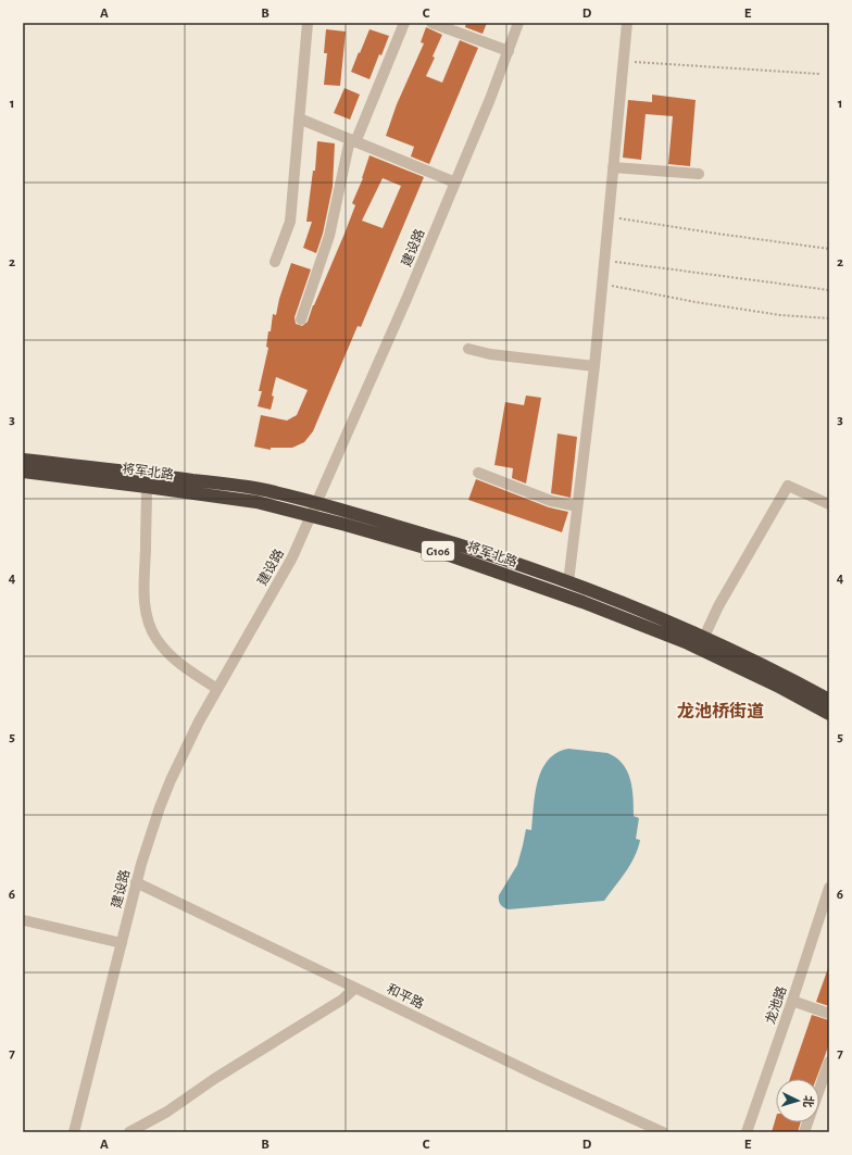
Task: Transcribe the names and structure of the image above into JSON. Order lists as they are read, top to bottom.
{
  "streets": {
    "highway": ["将军北路", "G106"],
    "street": ["建设路", "和平路", "龙池路"]
  },
  "crossings": [
    ["建设路", "将军北路"],
    ["建设路", "和平路"]
  ],
  "districts": ["龙池桥街道"],
  "north": "right",
  "grid": {
    "columns": [
      "A",
      "B",
      "C",
      "D",
      "E"
    ],
    "rows": [
      "1",
      "2",
      "3",
      "4",
      "5",
      "6",
      "7"
    ]
  }
}
